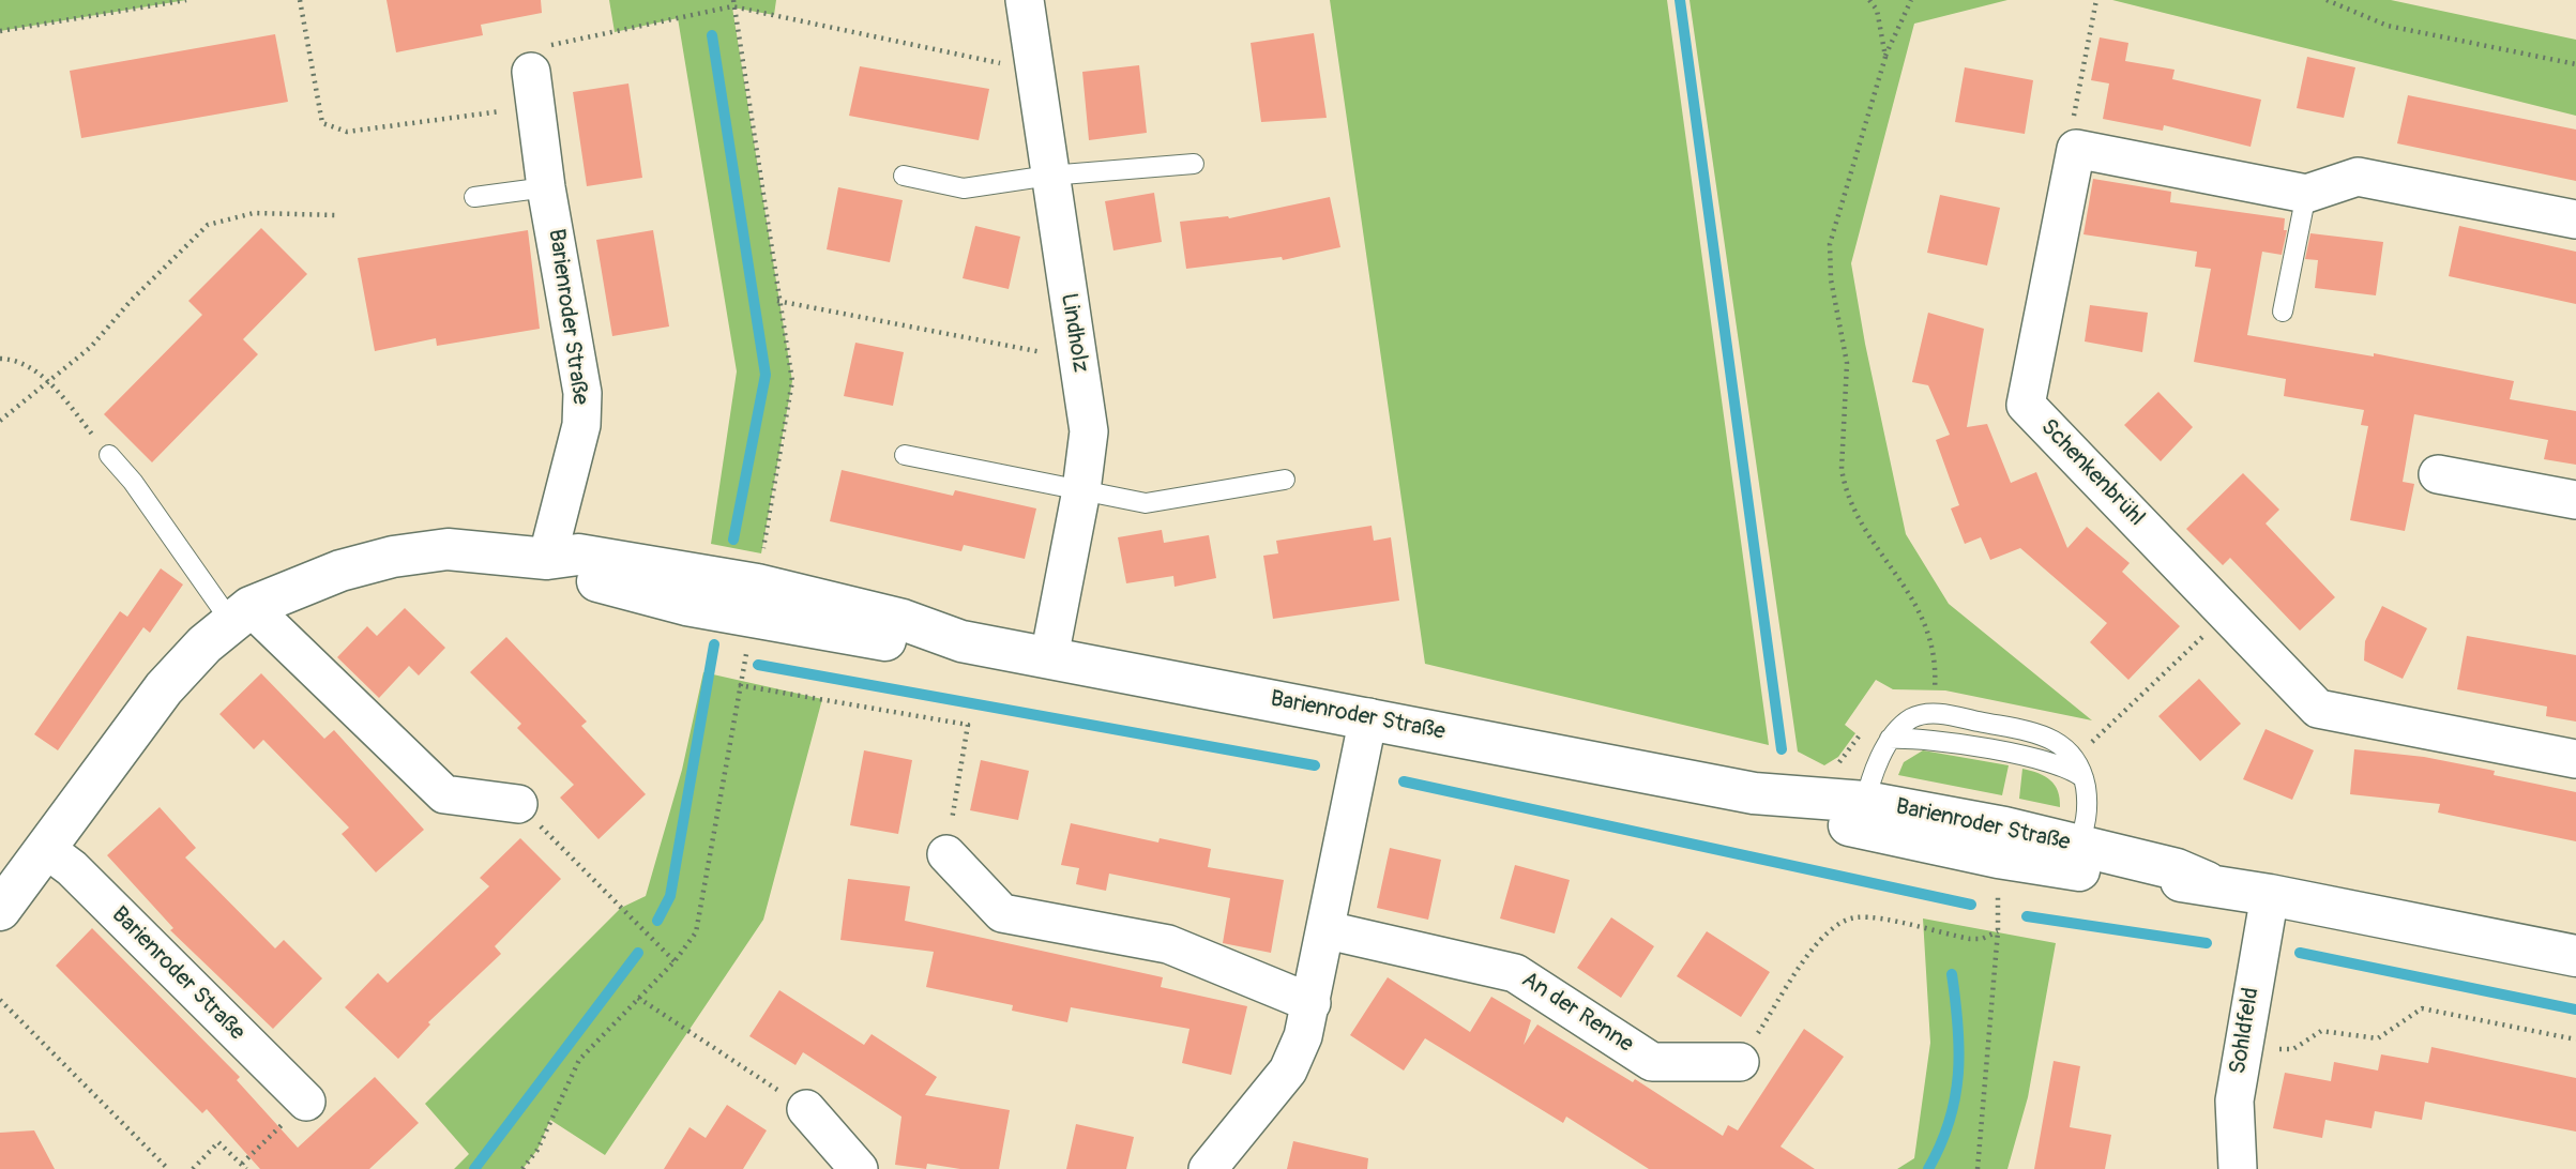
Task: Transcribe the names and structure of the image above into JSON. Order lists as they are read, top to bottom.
{
  "streets": {
    "main road": ["Barienroder Straße"],
    "street": [
      "Lindholz",
      "Schenkenbrühl",
      "An der Renne",
      "Sohldfeld"
    ]
  },
  "crossings": [
    ["Barienroder Straße", "Lindholz"],
    ["Barienroder Straße", "Sohldfeld"]
  ]
}
